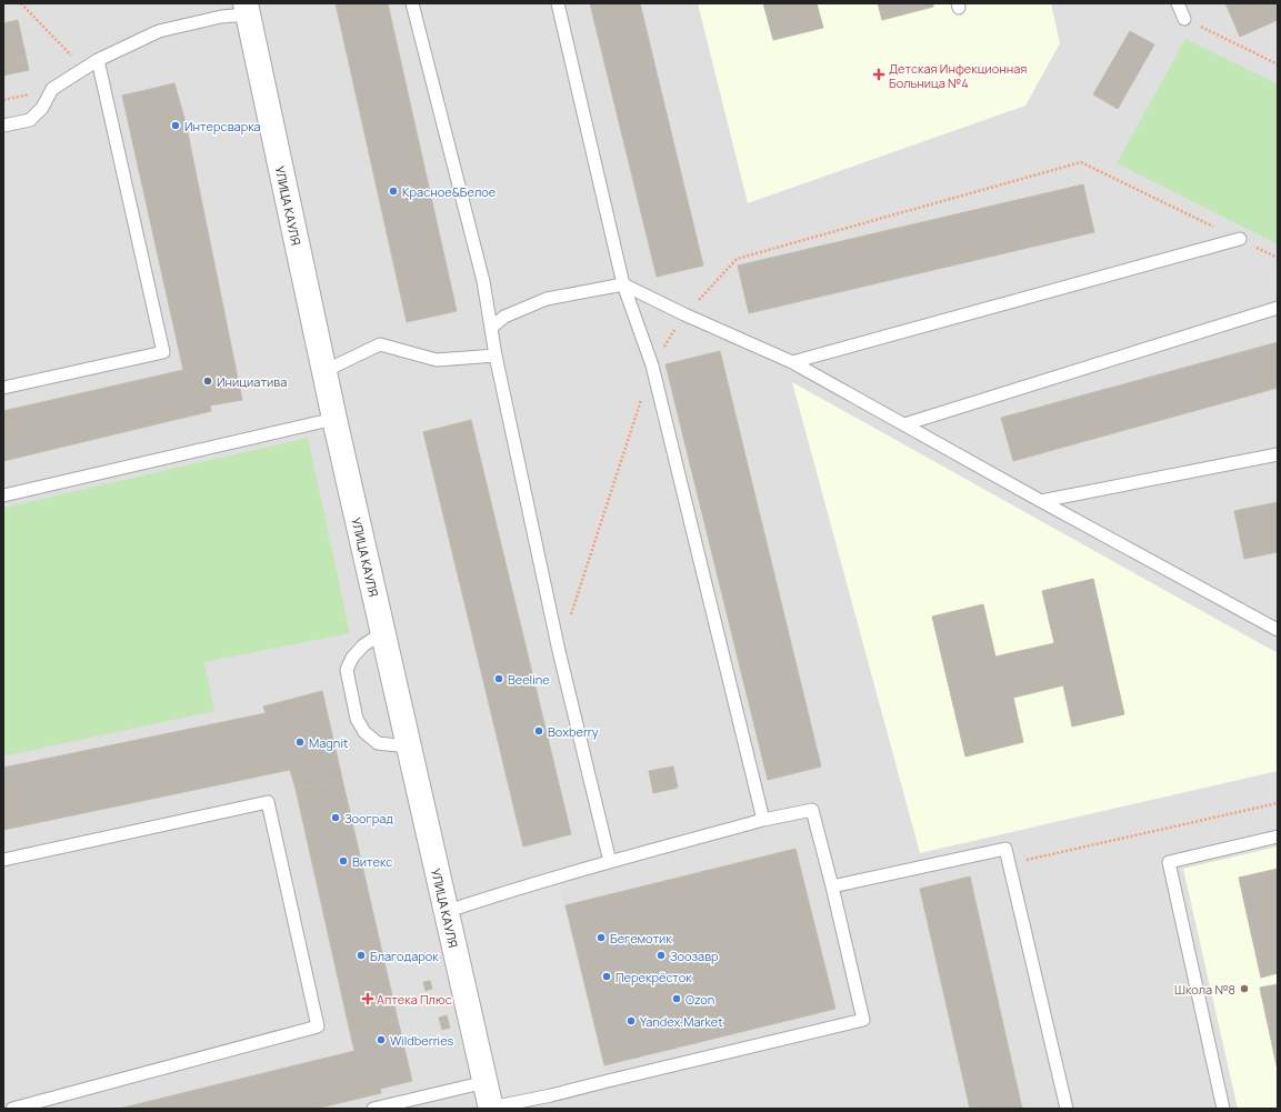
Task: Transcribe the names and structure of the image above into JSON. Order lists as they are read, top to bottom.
{
  "streets": {
    "street": ["УЛИЦА КАУЛЯ"]
  },
  "places": {
    "health": ["Детская Инфекционная Больница №4", "Аптека Плюс"],
    "other": [
      "Интерсварка",
      "Красное&Белое",
      "Инициатива",
      "Beeline",
      "Boxberry",
      "Magnit",
      "Зооград",
      "Витекс",
      "Бегемотик",
      "Благодарок",
      "Зоозавр",
      "Перекрёсток",
      "Школа №8",
      "Ozon",
      "Yandex.Market",
      "Wildberries"
    ]
  }
}
